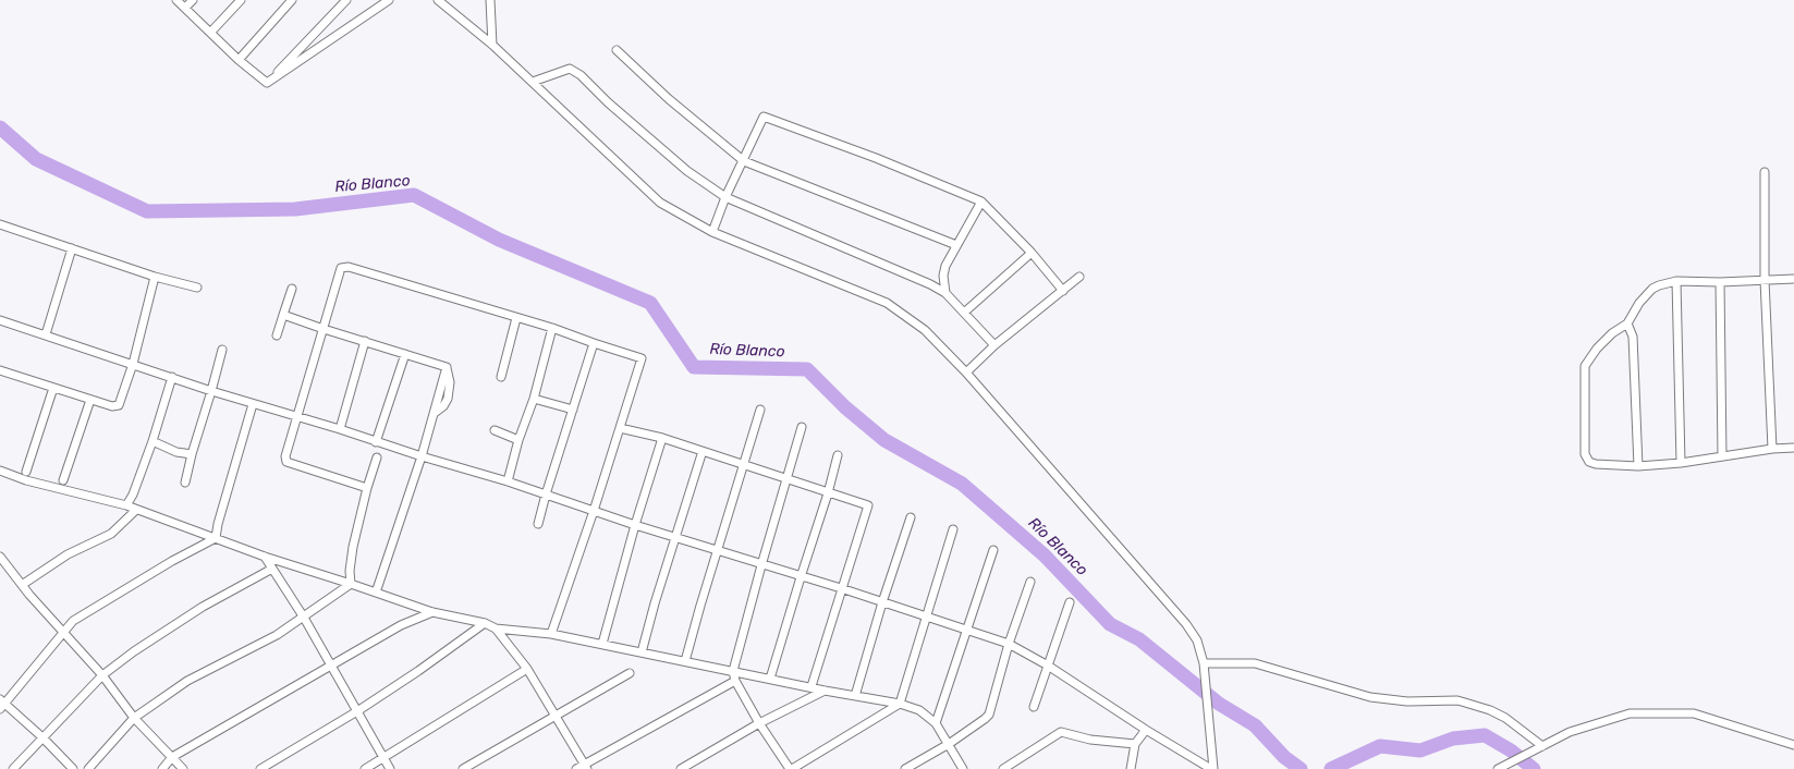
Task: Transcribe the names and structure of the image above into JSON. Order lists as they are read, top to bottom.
{
  "water": ["Río Blanco"]
}
